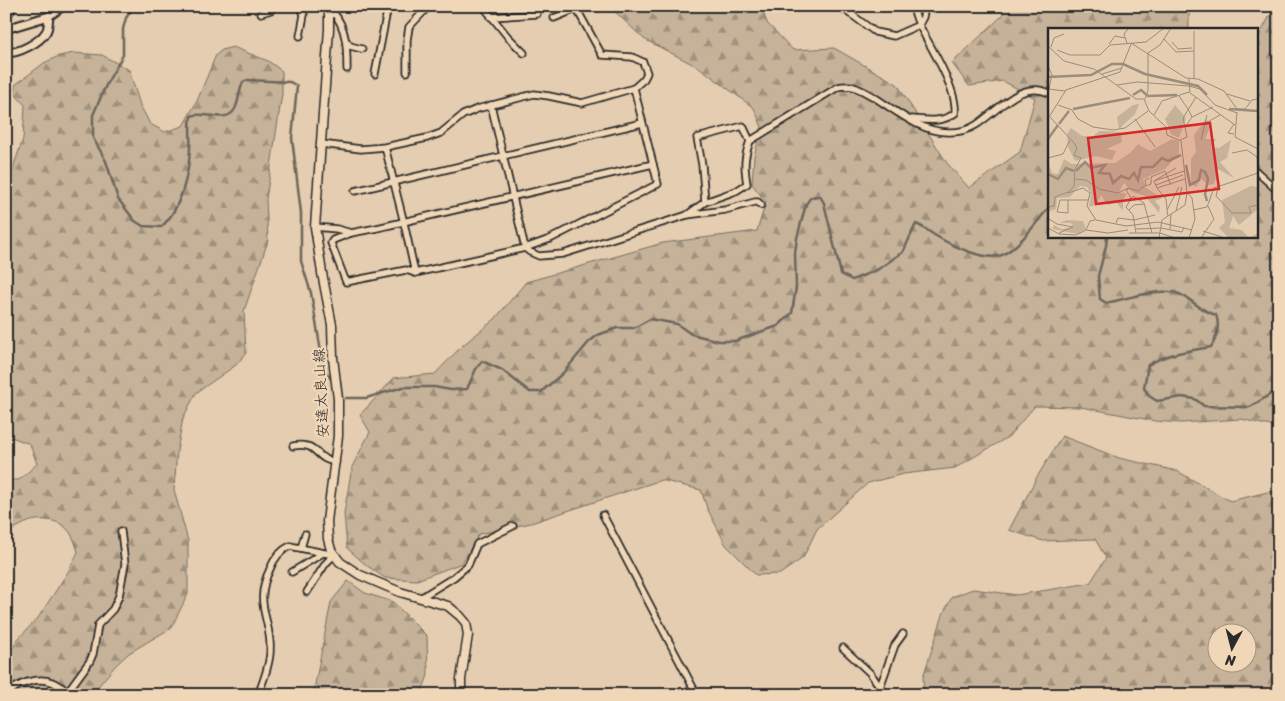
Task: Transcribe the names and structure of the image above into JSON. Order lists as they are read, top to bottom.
{
  "streets": {
    "main road": ["安達太良山線"]
  },
  "north": "bottom"
}
